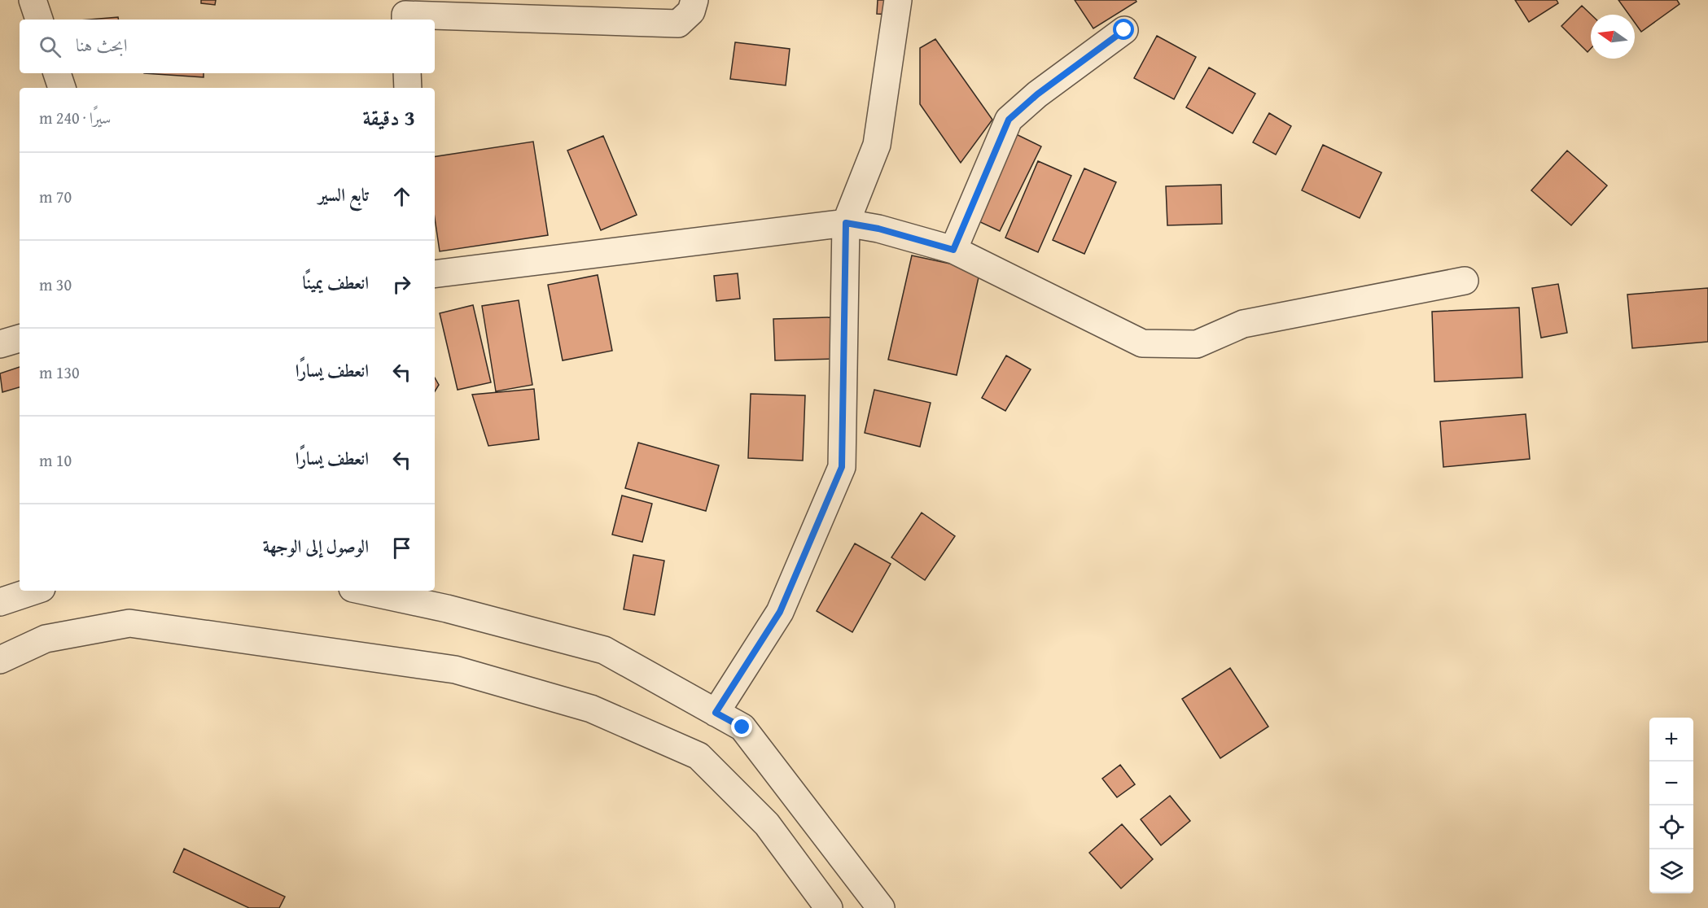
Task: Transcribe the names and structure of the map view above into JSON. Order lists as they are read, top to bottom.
{
  "north": "left",
  "page": {
    "search": "ابحث هنا",
    "heading": ["3 دقيقة", "سيرًا · 240 m"],
    "list": [
      ["تابع السير", "70 m"],
      ["انعطف يمينًا", "30 m"],
      ["انعطف يسارًا", "130 m"],
      ["انعطف يسارًا", "10 m"],
      "الوصول إلى الوجهة"
    ],
    "map_buttons": ["+", "−"]
  }
}
